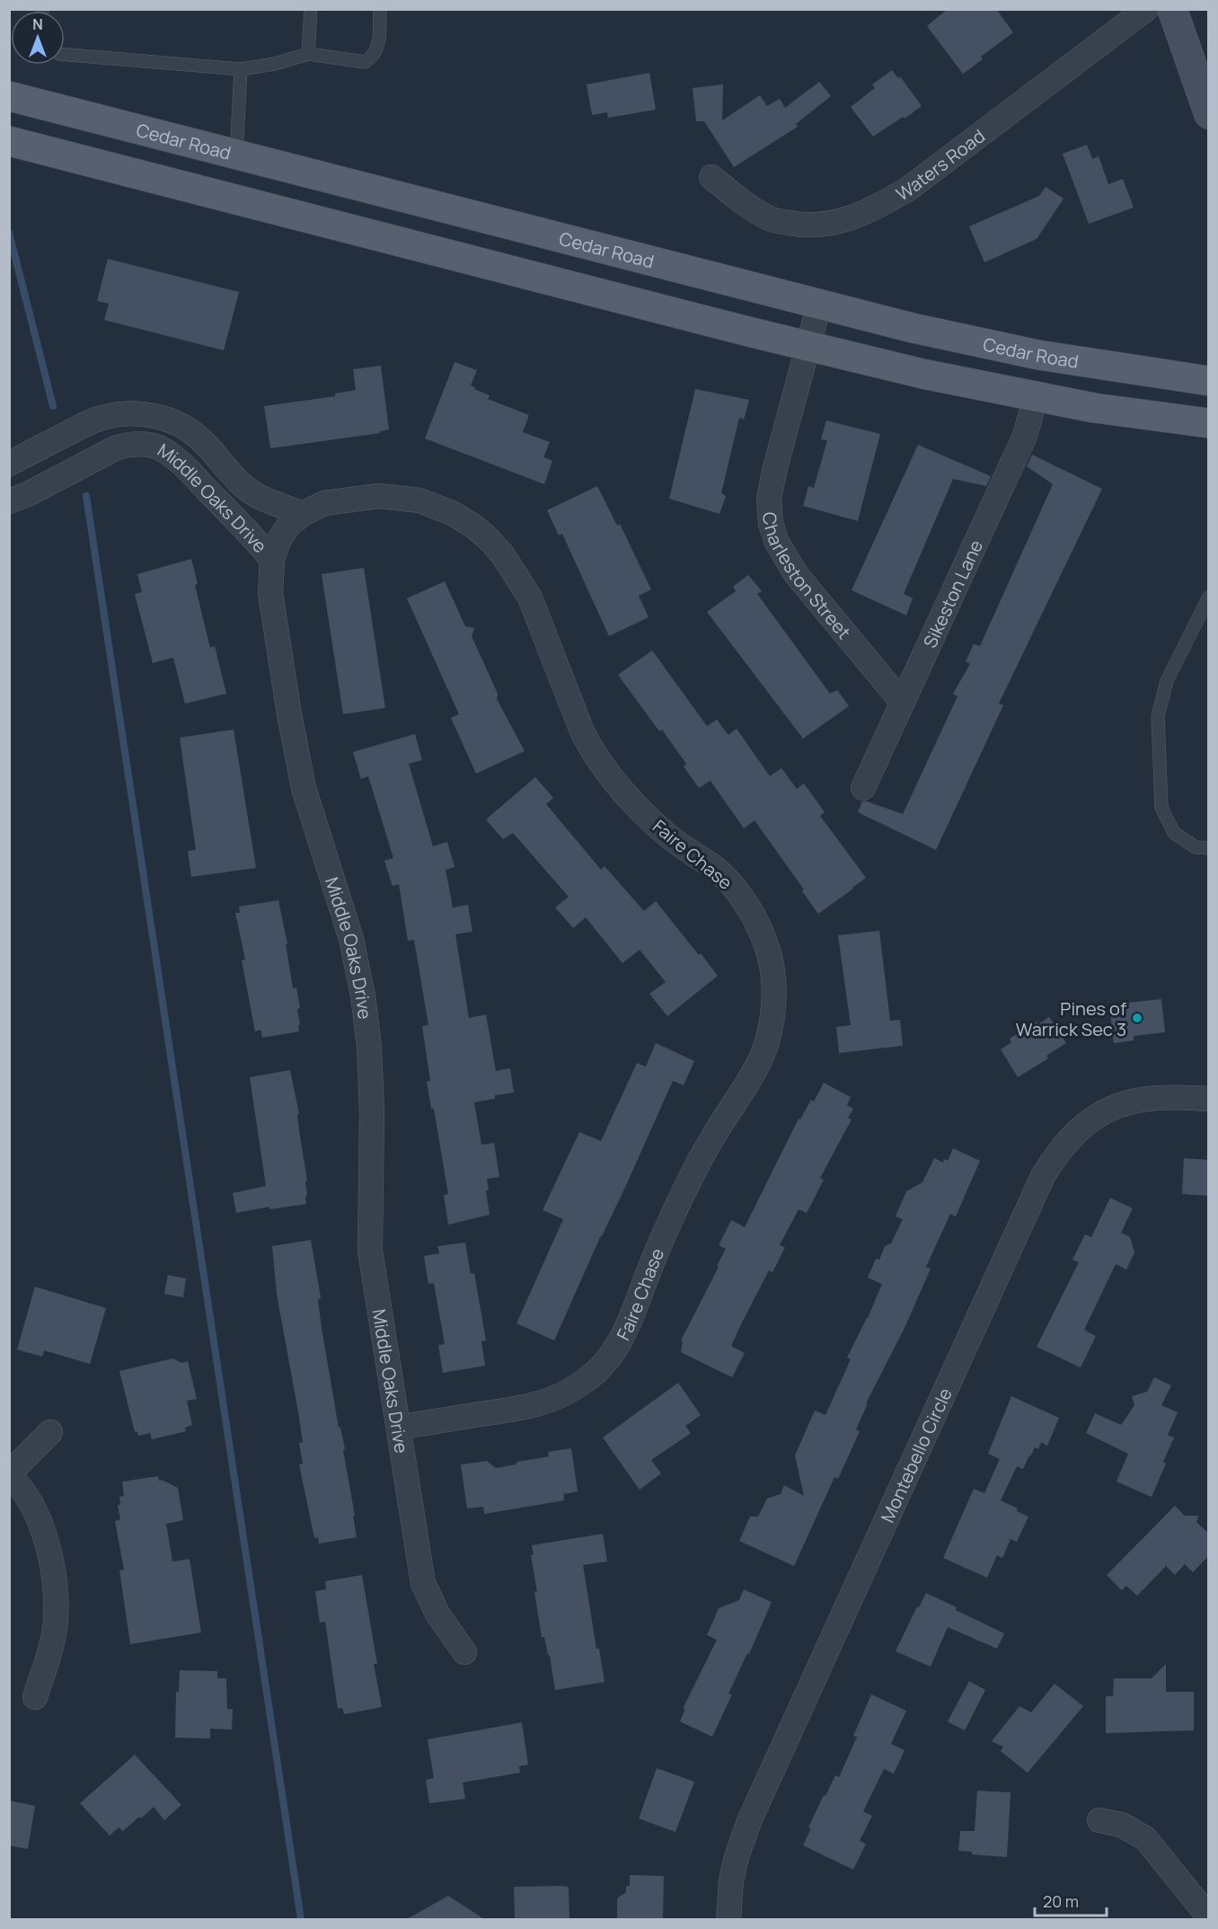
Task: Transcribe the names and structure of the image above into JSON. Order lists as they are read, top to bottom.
{
  "streets": {
    "main road": ["Cedar Road"],
    "street": [
      "Waters Road",
      "Middle Oaks Drive",
      "Charleston Street",
      "Sikeston Lane",
      "Faire Chase",
      "Montebello Circle"
    ]
  },
  "crossings": [
    ["Cedar Road", "Charleston Street"],
    ["Middle Oaks Drive", "Faire Chase"],
    ["Charleston Street", "Sikeston Lane"]
  ],
  "places": ["Pines of Warrick Sec 3"],
  "scale_bar": "20 m",
  "north": "top"
}
